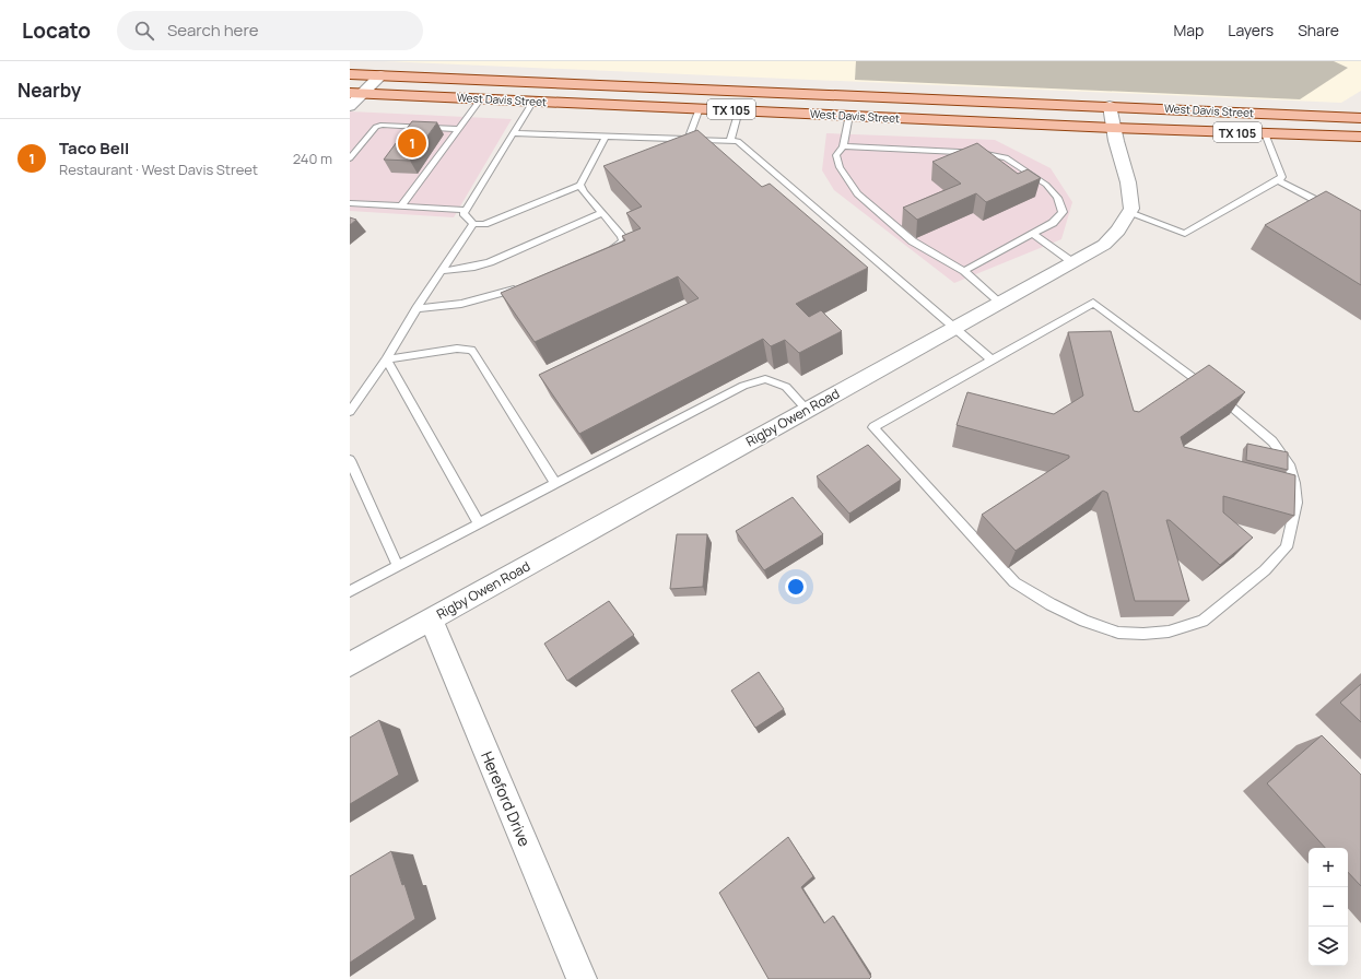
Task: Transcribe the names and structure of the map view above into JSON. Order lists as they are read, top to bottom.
{
  "streets": {
    "main road": ["West Davis Street", "TX 105"],
    "street": ["Rigby Owen Road", "Hereford Drive"]
  },
  "crossings": [
    ["Rigby Owen Road", "Hereford Drive"]
  ],
  "page": {
    "header": "Locato",
    "search": "Search here",
    "nav": ["Map", "Layers", "Share"],
    "heading": "Nearby",
    "list": [
      {
        "mark": "1",
        "name": "Taco Bell",
        "note": "Restaurant · West Davis Street",
        "value": "240 m"
      }
    ],
    "pins": "1",
    "map_buttons": ["+", "−"]
  }
}
